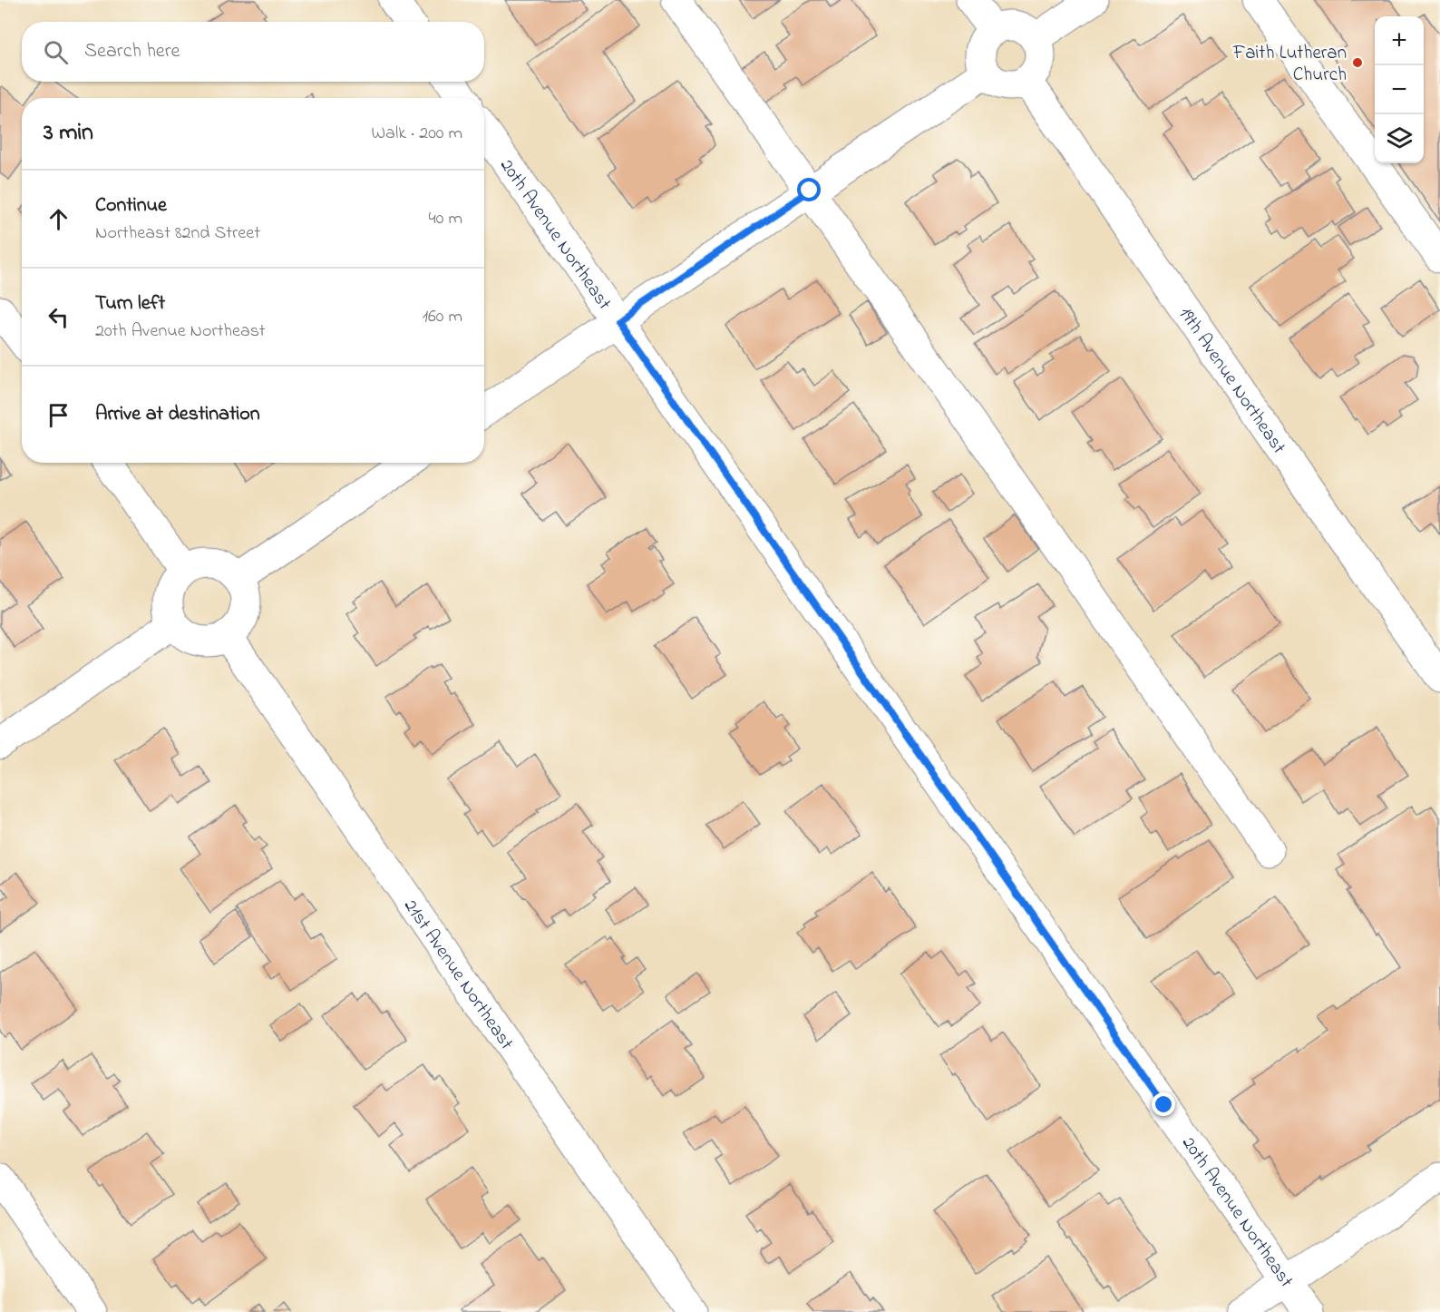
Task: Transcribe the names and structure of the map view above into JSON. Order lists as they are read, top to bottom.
{
  "streets": {
    "street": ["20th Avenue Northeast", "19th Avenue Northeast", "21st Avenue Northeast"]
  },
  "places": ["Faith Lutheran Church"],
  "page": {
    "map_buttons": ["+", "−"],
    "search": "Search here",
    "heading": ["3 min", "Walk · 200 m"],
    "list": [
      ["Continue", "Northeast 82nd Street", "40 m"],
      ["Turn left", "20th Avenue Northeast", "160 m"],
      "Arrive at destination"
    ]
  }
}
